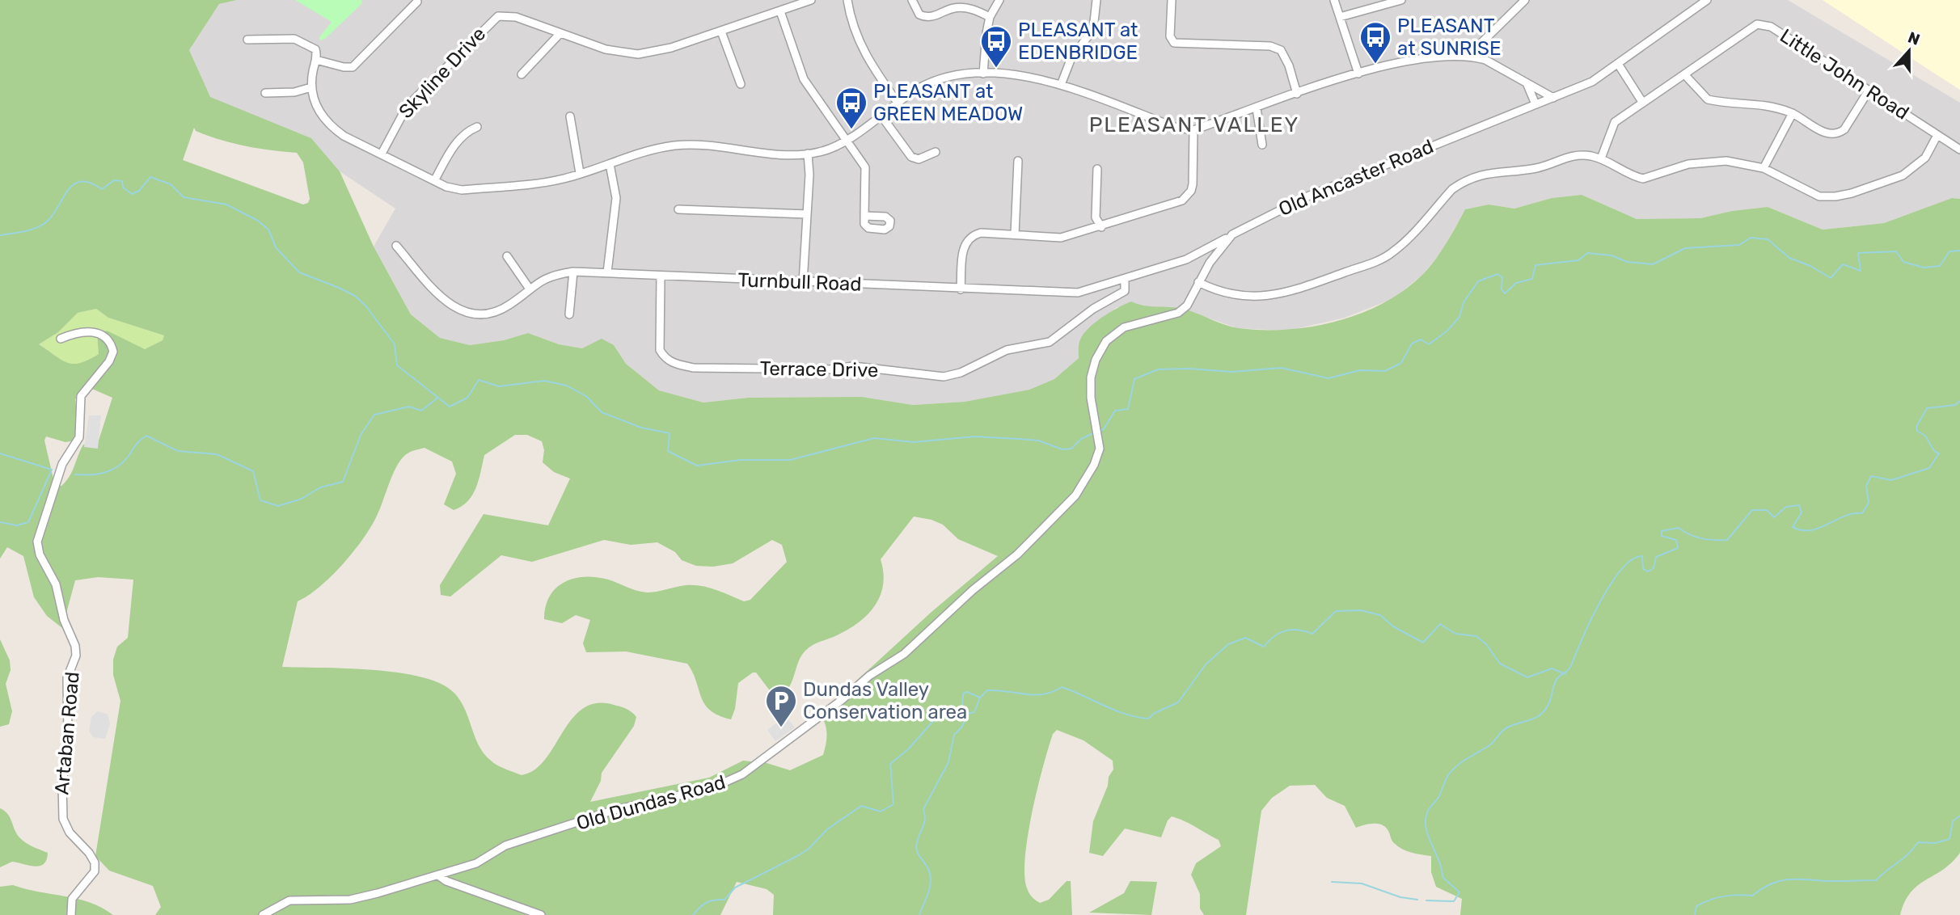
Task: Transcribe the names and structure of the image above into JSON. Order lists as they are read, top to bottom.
{
  "streets": {
    "street": [
      "Skyline Drive",
      "Little John Road",
      "Old Ancaster Road",
      "Turnbull Road",
      "Terrace Drive",
      "Artaban Road",
      "Old Dundas Road"
    ]
  },
  "crossings": [
    ["Old Ancaster Road", "Turnbull Road"],
    ["Old Ancaster Road", "Old Dundas Road"],
    ["Turnbull Road", "Terrace Drive"]
  ],
  "districts": ["PLEASANT VALLEY"],
  "places": {
    "bus stop": ["PLEASANT at SUNRISE", "PLEASANT at EDENBRIDGE", "PLEASANT at GREEN MEADOW"],
    "parking": ["Dundas Valley Conservation area"]
  },
  "north": "top"
}
